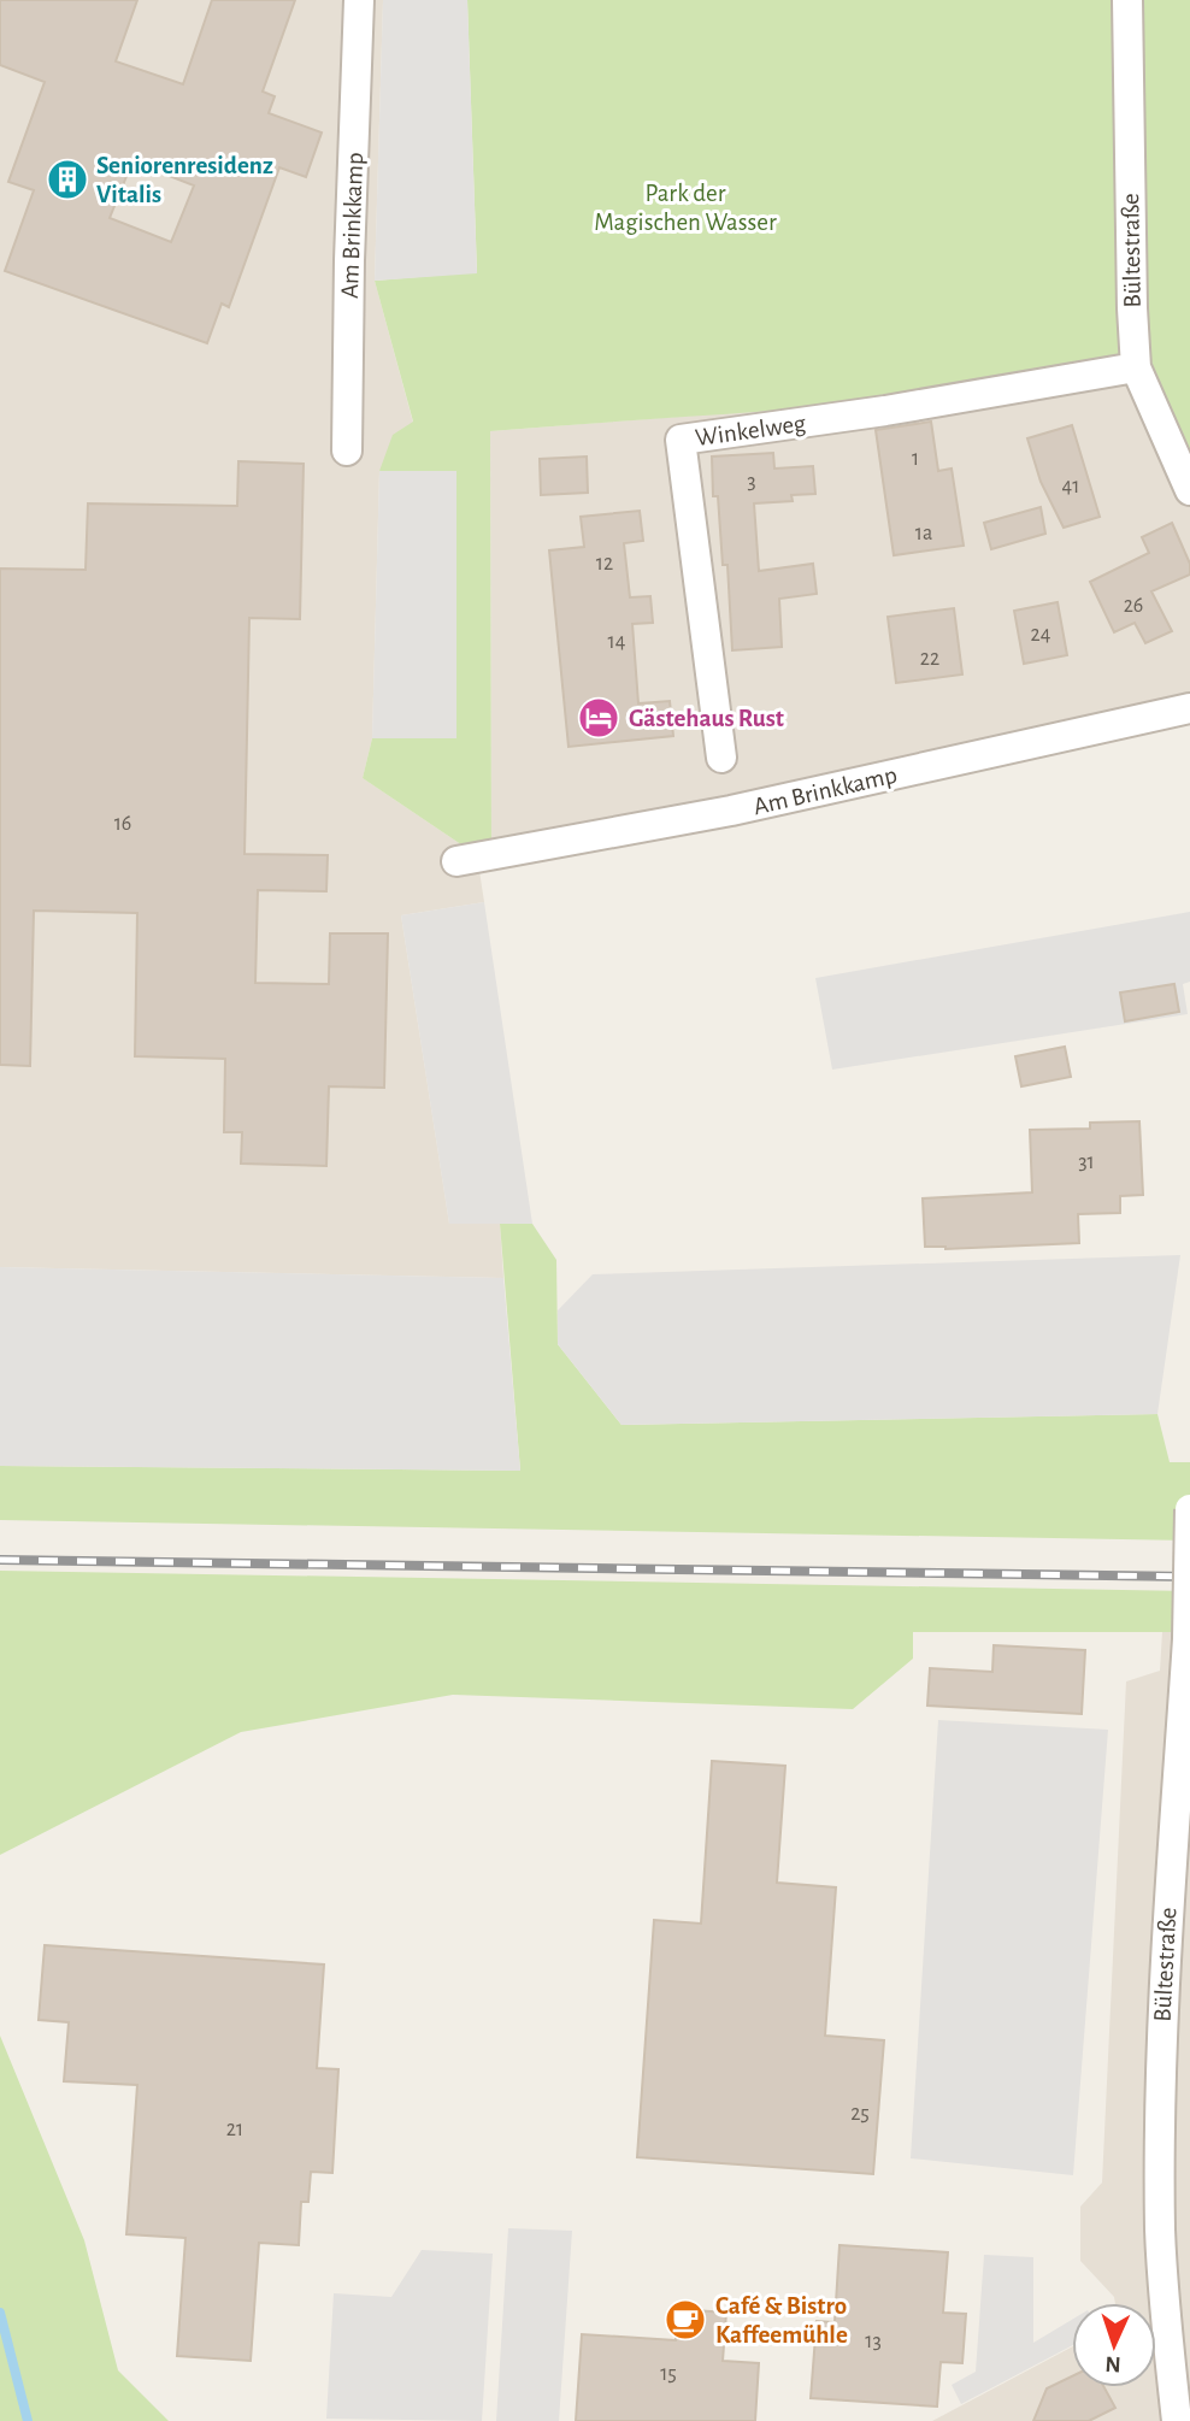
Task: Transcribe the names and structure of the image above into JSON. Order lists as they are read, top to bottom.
{
  "streets": {
    "street": ["Am Brinkkamp", "Bültestraße", "Winkelweg"]
  },
  "crossings": [
    ["Bültestraße", "Winkelweg"]
  ],
  "parks": ["Park der Magischen Wasser"],
  "places": {
    "building": ["Seniorenresidenz Vitalis"],
    "hotel": ["Gästehaus Rust"],
    "cafe": ["Café & Bistro Kaffeemühle"]
  },
  "house_numbers": [
    "1",
    "3",
    "41",
    "1a",
    "12",
    "26",
    "24",
    "14",
    "22",
    "16",
    "31",
    "25",
    "21",
    "13",
    "15"
  ],
  "north": "bottom"
}
